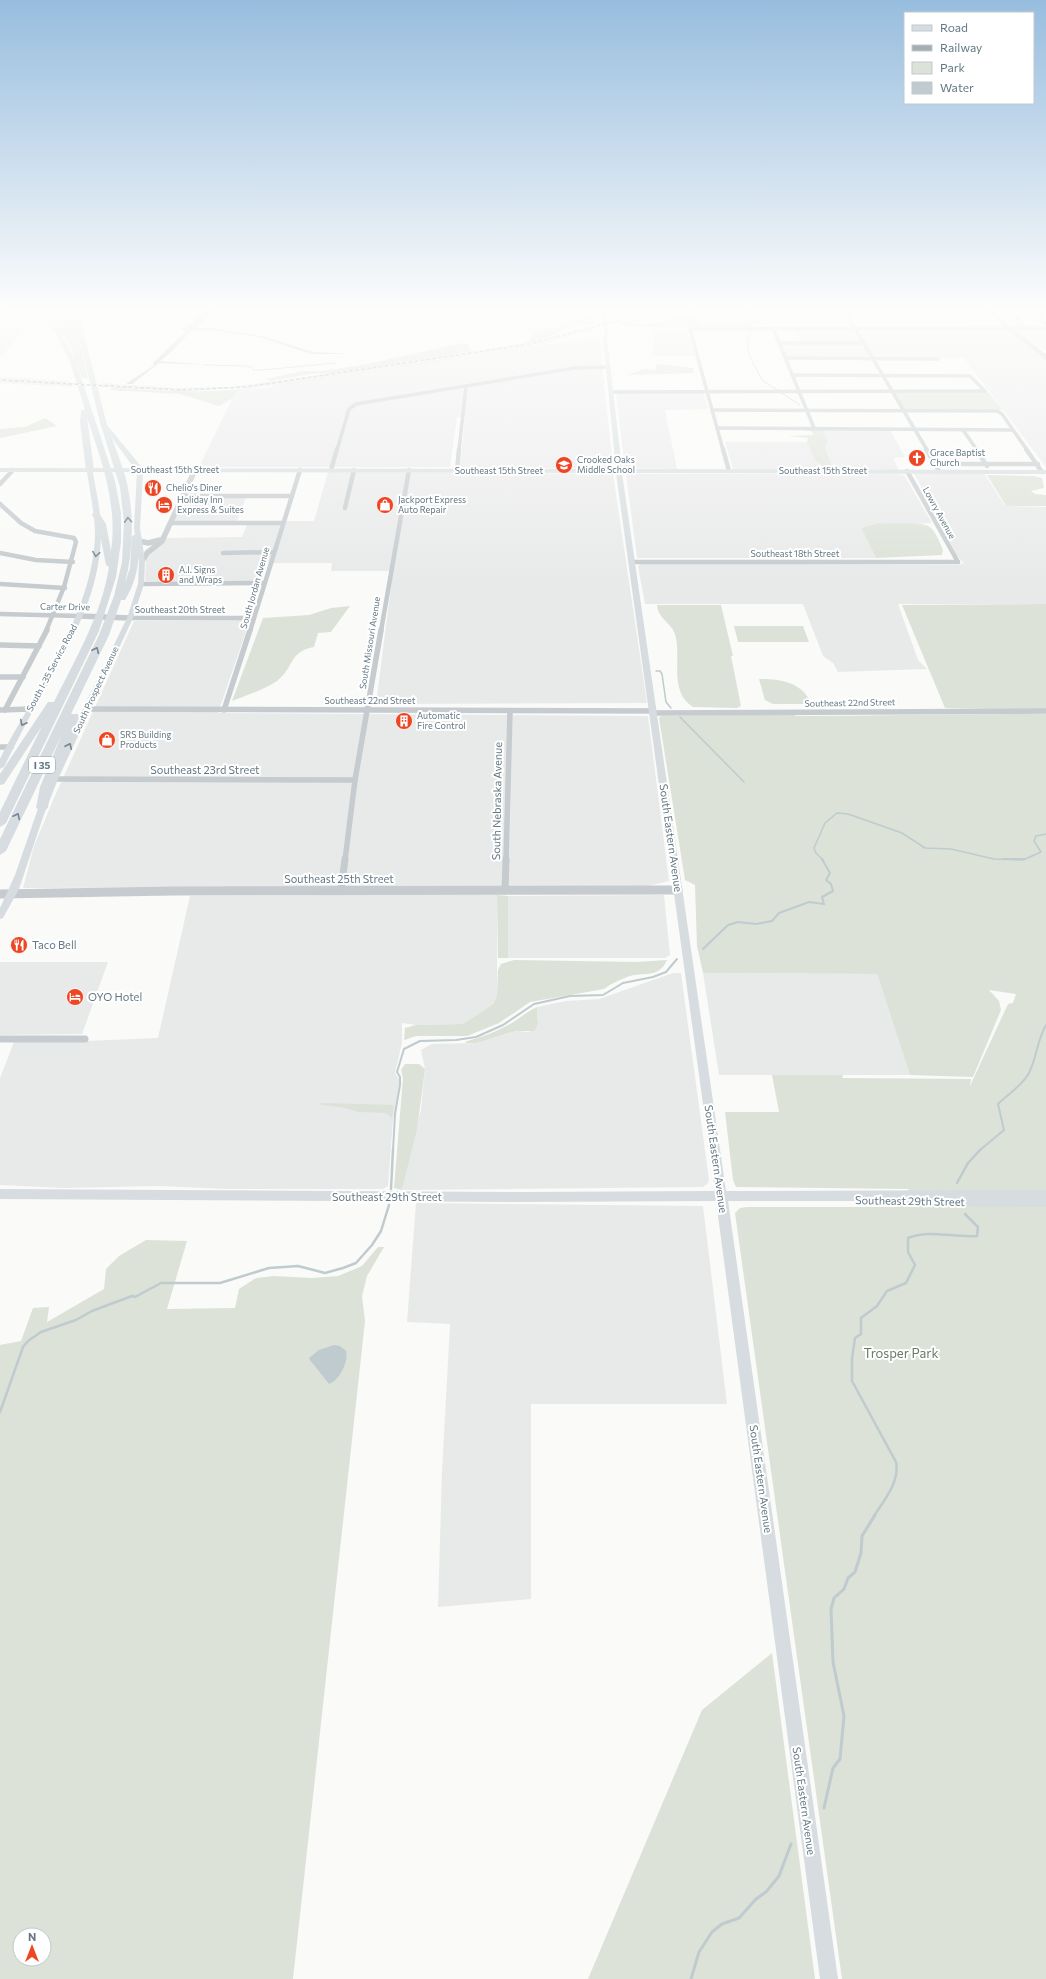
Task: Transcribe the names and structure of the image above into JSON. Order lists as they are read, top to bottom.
{
  "streets": {
    "highway": ["I 35"],
    "main road": [
      "Southeast 15th Street",
      "South I-35 Service Road",
      "South Prospect Avenue",
      "South Eastern Avenue",
      "Southeast 29th Street"
    ],
    "street": [
      "Lowry Avenue",
      "Southeast 18th Street",
      "South Jordan Avenue",
      "Carter Drive",
      "Southeast 20th Street",
      "South Missouri Avenue",
      "Southeast 22nd Street",
      "Southeast 23rd Street",
      "South Nebraska Avenue",
      "Southeast 25th Street"
    ]
  },
  "crossings": [
    ["Southeast 15th Street", "Lowry Avenue"],
    ["Southeast 15th Street", "South Jordan Avenue"],
    ["Southeast 15th Street", "South Missouri Avenue"],
    ["Southeast 15th Street", "South I-35 Service Road"],
    ["Southeast 15th Street", "South Eastern Avenue"],
    ["Lowry Avenue", "Southeast 18th Street"],
    ["Southeast 18th Street", "South Eastern Avenue"],
    ["South Jordan Avenue", "Southeast 20th Street"],
    ["South Jordan Avenue", "Southeast 22nd Street"],
    ["Carter Drive", "Southeast 20th Street"],
    ["Carter Drive", "South I-35 Service Road"],
    ["Carter Drive", "South Prospect Avenue"],
    ["Southeast 20th Street", "South Prospect Avenue"],
    ["South Missouri Avenue", "Southeast 22nd Street"],
    ["South Missouri Avenue", "Southeast 23rd Street"],
    ["South Missouri Avenue", "Southeast 25th Street"],
    ["South Prospect Avenue", "Southeast 22nd Street"],
    ["South Prospect Avenue", "Southeast 23rd Street"],
    ["South Prospect Avenue", "Southeast 25th Street"],
    ["Southeast 22nd Street", "South Nebraska Avenue"],
    ["Southeast 22nd Street", "South Eastern Avenue"],
    ["South Nebraska Avenue", "Southeast 25th Street"],
    ["South Eastern Avenue", "Southeast 25th Street"],
    ["South Eastern Avenue", "Southeast 29th Street"]
  ],
  "parks": ["Trosper Park"],
  "places": {
    "church": ["Grace Baptist Church"],
    "school or university": ["Crooked Oaks Middle School"],
    "restaurant": ["Chelio's Diner", "Taco Bell"],
    "hotel": ["Holiday Inn Express & Suites", "OYO Hotel"],
    "shop": ["Jackport Express Auto Repair", "SRS Building Products"],
    "building": ["A.I. Signs and Wraps", "Automatic Fire Control"]
  },
  "legend": [
    "Road",
    "Railway",
    "Park",
    "Water"
  ],
  "north": "top"
}
